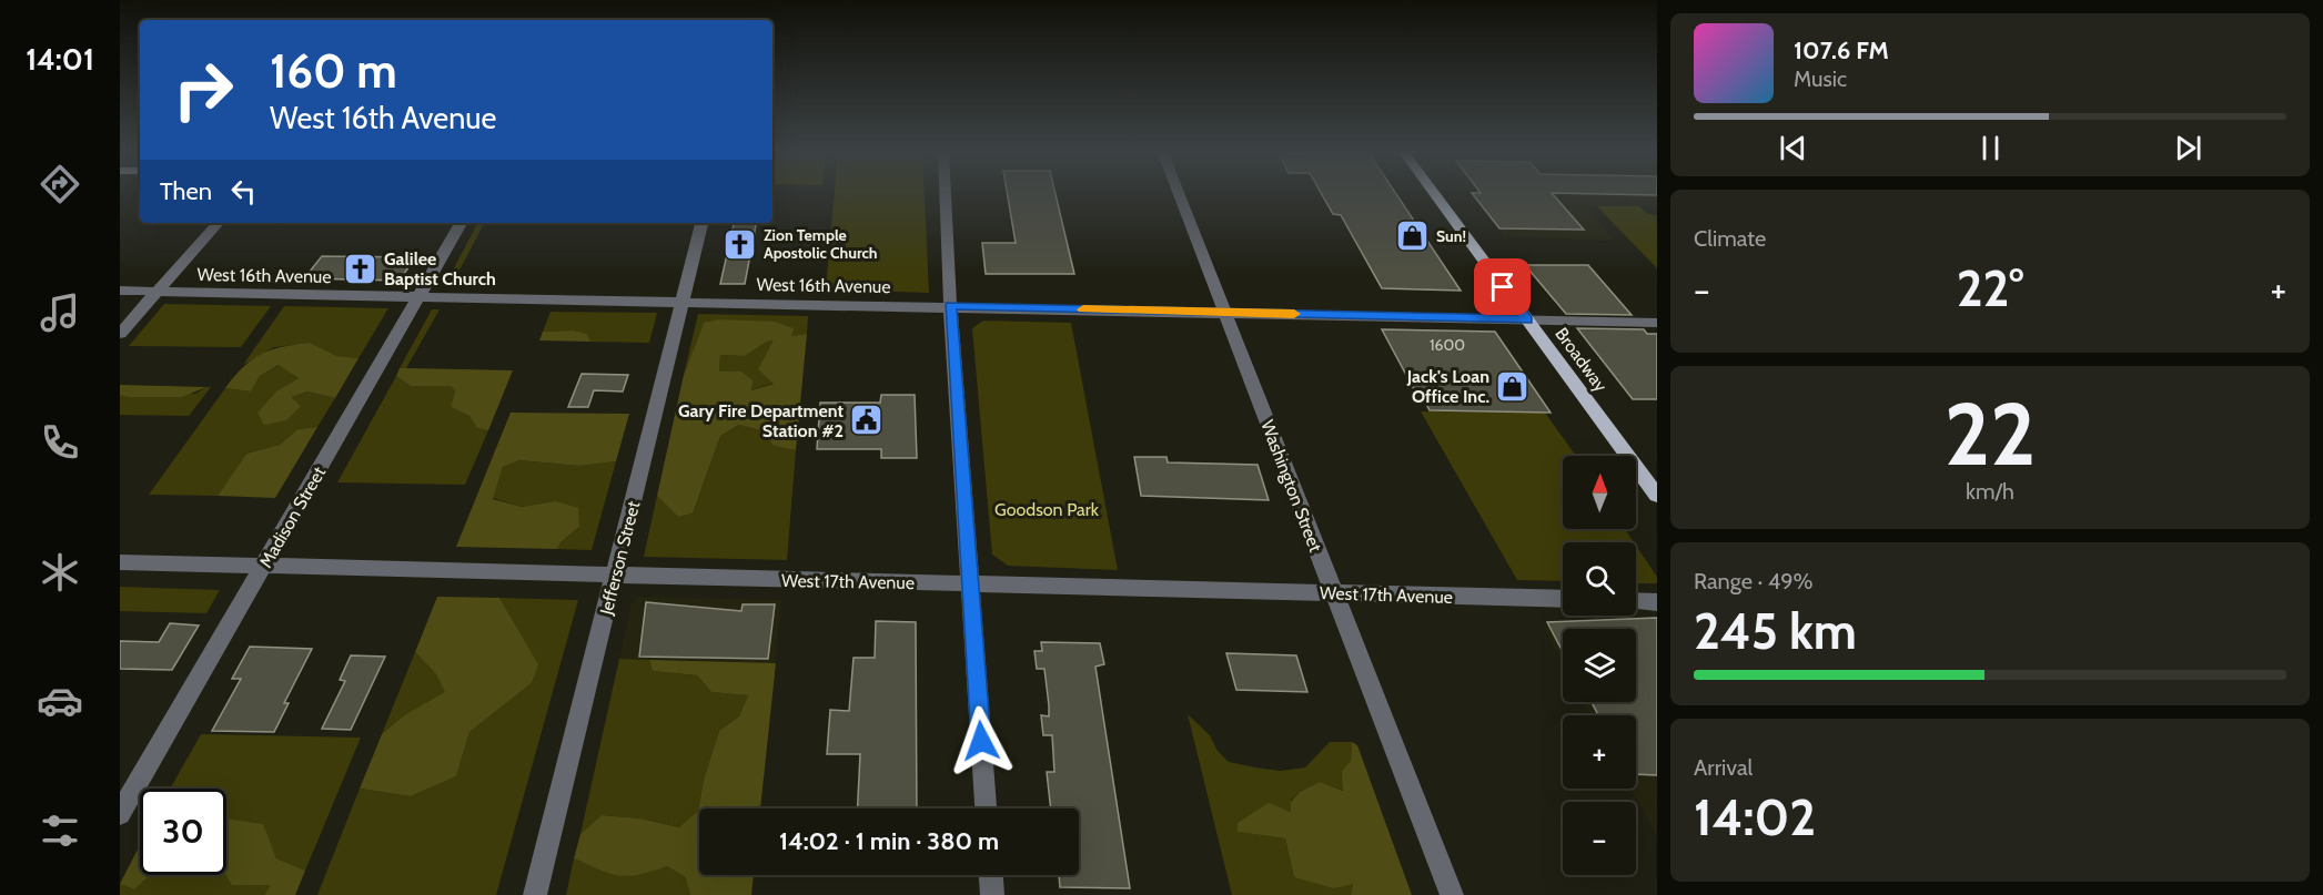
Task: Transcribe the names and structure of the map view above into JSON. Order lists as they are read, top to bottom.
{
  "streets": {
    "main road": ["Broadway"],
    "street": [
      "West 16th Avenue",
      "Washington Street",
      "Madison Street",
      "Jefferson Street",
      "West 17th Avenue"
    ]
  },
  "crossings": [
    ["West 16th Avenue", "Broadway"],
    ["West 16th Avenue", "Washington Street"],
    ["West 16th Avenue", "Madison Street"],
    ["West 16th Avenue", "Jefferson Street"],
    ["Washington Street", "West 17th Avenue"],
    ["Madison Street", "West 17th Avenue"],
    ["Jefferson Street", "West 17th Avenue"]
  ],
  "parks": ["Goodson Park"],
  "places": {
    "shop": ["Sun!", "Jack's Loan Office Inc."],
    "church": ["Zion Temple Apostolic Church", "Galilee Baptist Church"],
    "public building": ["Gary Fire Department Station #2"]
  },
  "house_numbers": ["1600"],
  "north": "top",
  "page": {
    "tabs": "14:01",
    "turn": ["160 m", "West 16th Avenue"],
    "song": ["107.6 FM", "Music"],
    "then": "Then",
    "tile": [
      "Climate",
      ["22", "km/h"],
      ["Range · 49%", "245 km"],
      ["Arrival", "14:02"]
    ],
    "heat": ["−", "22°", "+"],
    "map_buttons": ["+", "−"],
    "limit": "30",
    "trip": "14:02 · 1 min · 380 m"
  }
}
